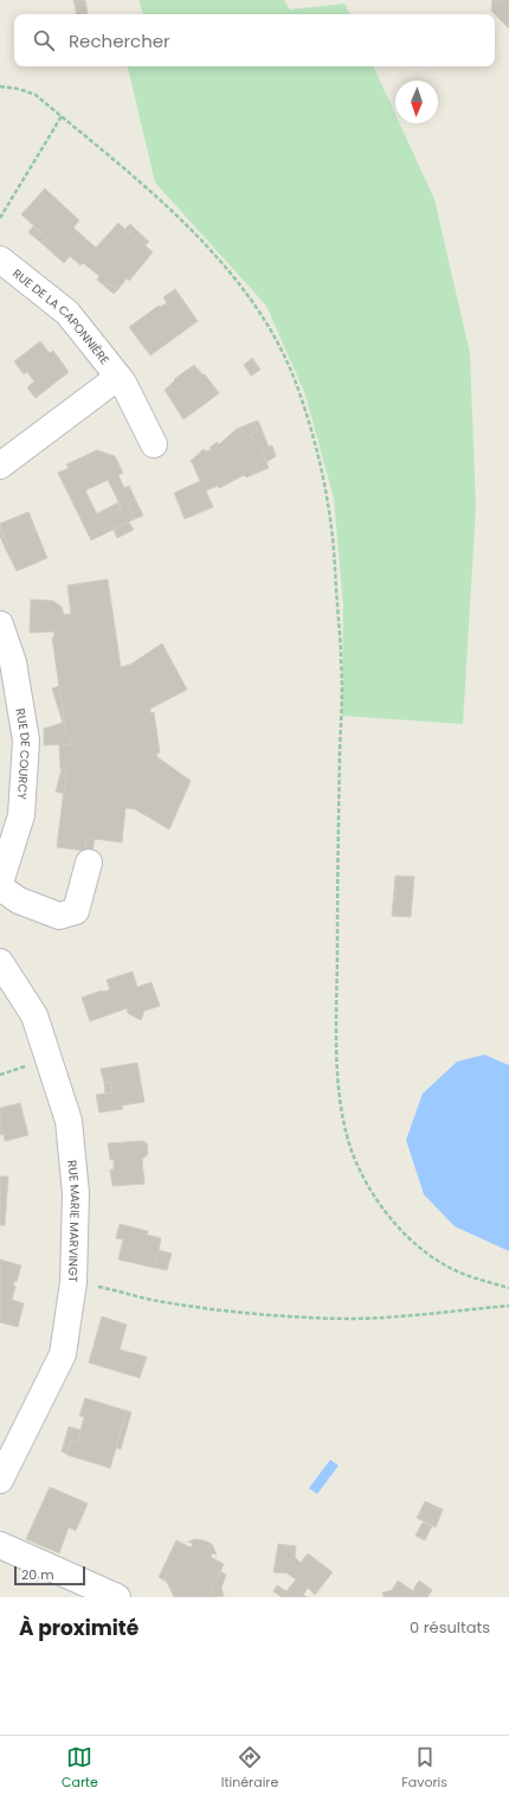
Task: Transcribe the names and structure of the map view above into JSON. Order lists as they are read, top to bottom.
{
  "streets": {
    "street": ["RUE DE LA CAPONNIÈRE", "RUE DE COURCY", "RUE MARIE MARVINGT"]
  },
  "scale_bar": "20 m",
  "north": "bottom",
  "page": {
    "search": "Rechercher",
    "scale": "20 m",
    "heading": ["À proximité", "0 résultats"],
    "nav": ["Carte", "Itinéraire", "Favoris"]
  }
}
